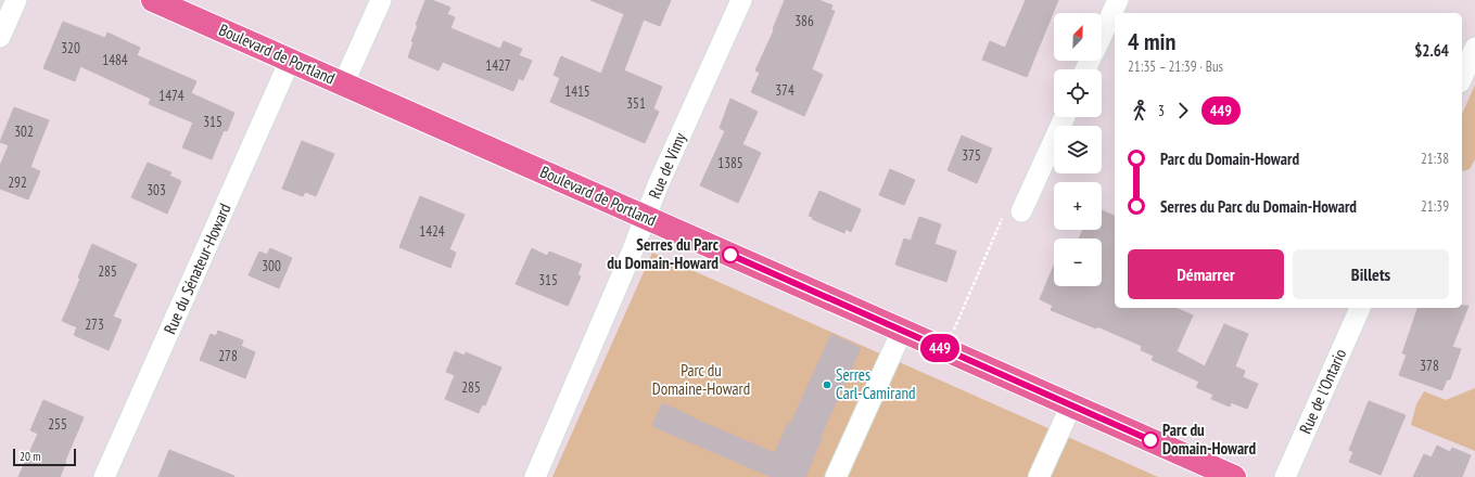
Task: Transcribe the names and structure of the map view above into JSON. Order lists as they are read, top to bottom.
{
  "streets": {
    "main road": ["Boulevard de Portland"],
    "street": ["Rue de Vimy", "Rue du Sénateur-Howard", "Rue de l'Ontario"]
  },
  "crossings": [
    ["Boulevard de Portland", "Rue de Vimy"],
    ["Boulevard de Portland", "Rue du Sénateur-Howard"]
  ],
  "parks": ["Parc du Domaine-Howard"],
  "places": ["Serres du Parc du Domain-Howard", "Serres Carl-Camirand", "Parc du Domain-Howard"],
  "lines": ["bus line 449"],
  "house_numbers": [
    "386",
    "320",
    "1484",
    "1427",
    "374",
    "1415",
    "1474",
    "351",
    "315",
    "302",
    "375",
    "1385",
    "292",
    "303",
    "1424",
    "300",
    "285",
    "315",
    "273",
    "278",
    "378",
    "285",
    "255"
  ],
  "scale_bar": "20 m",
  "north": "top right",
  "page": {
    "on_map": "449",
    "map_buttons": ["+", "−"],
    "heading": ["4 min", "21:35 – 21:39 · Bus", "$2.64"],
    "legs": ["3", "449"],
    "list": [
      {
        "name": "Parc du Domain-Howard",
        "value": "21:38"
      },
      {
        "name": "Serres du Parc du Domain-Howard",
        "value": "21:39"
      }
    ],
    "buttons": ["Démarrer", "Billets"],
    "scale": "20 m"
  }
}
